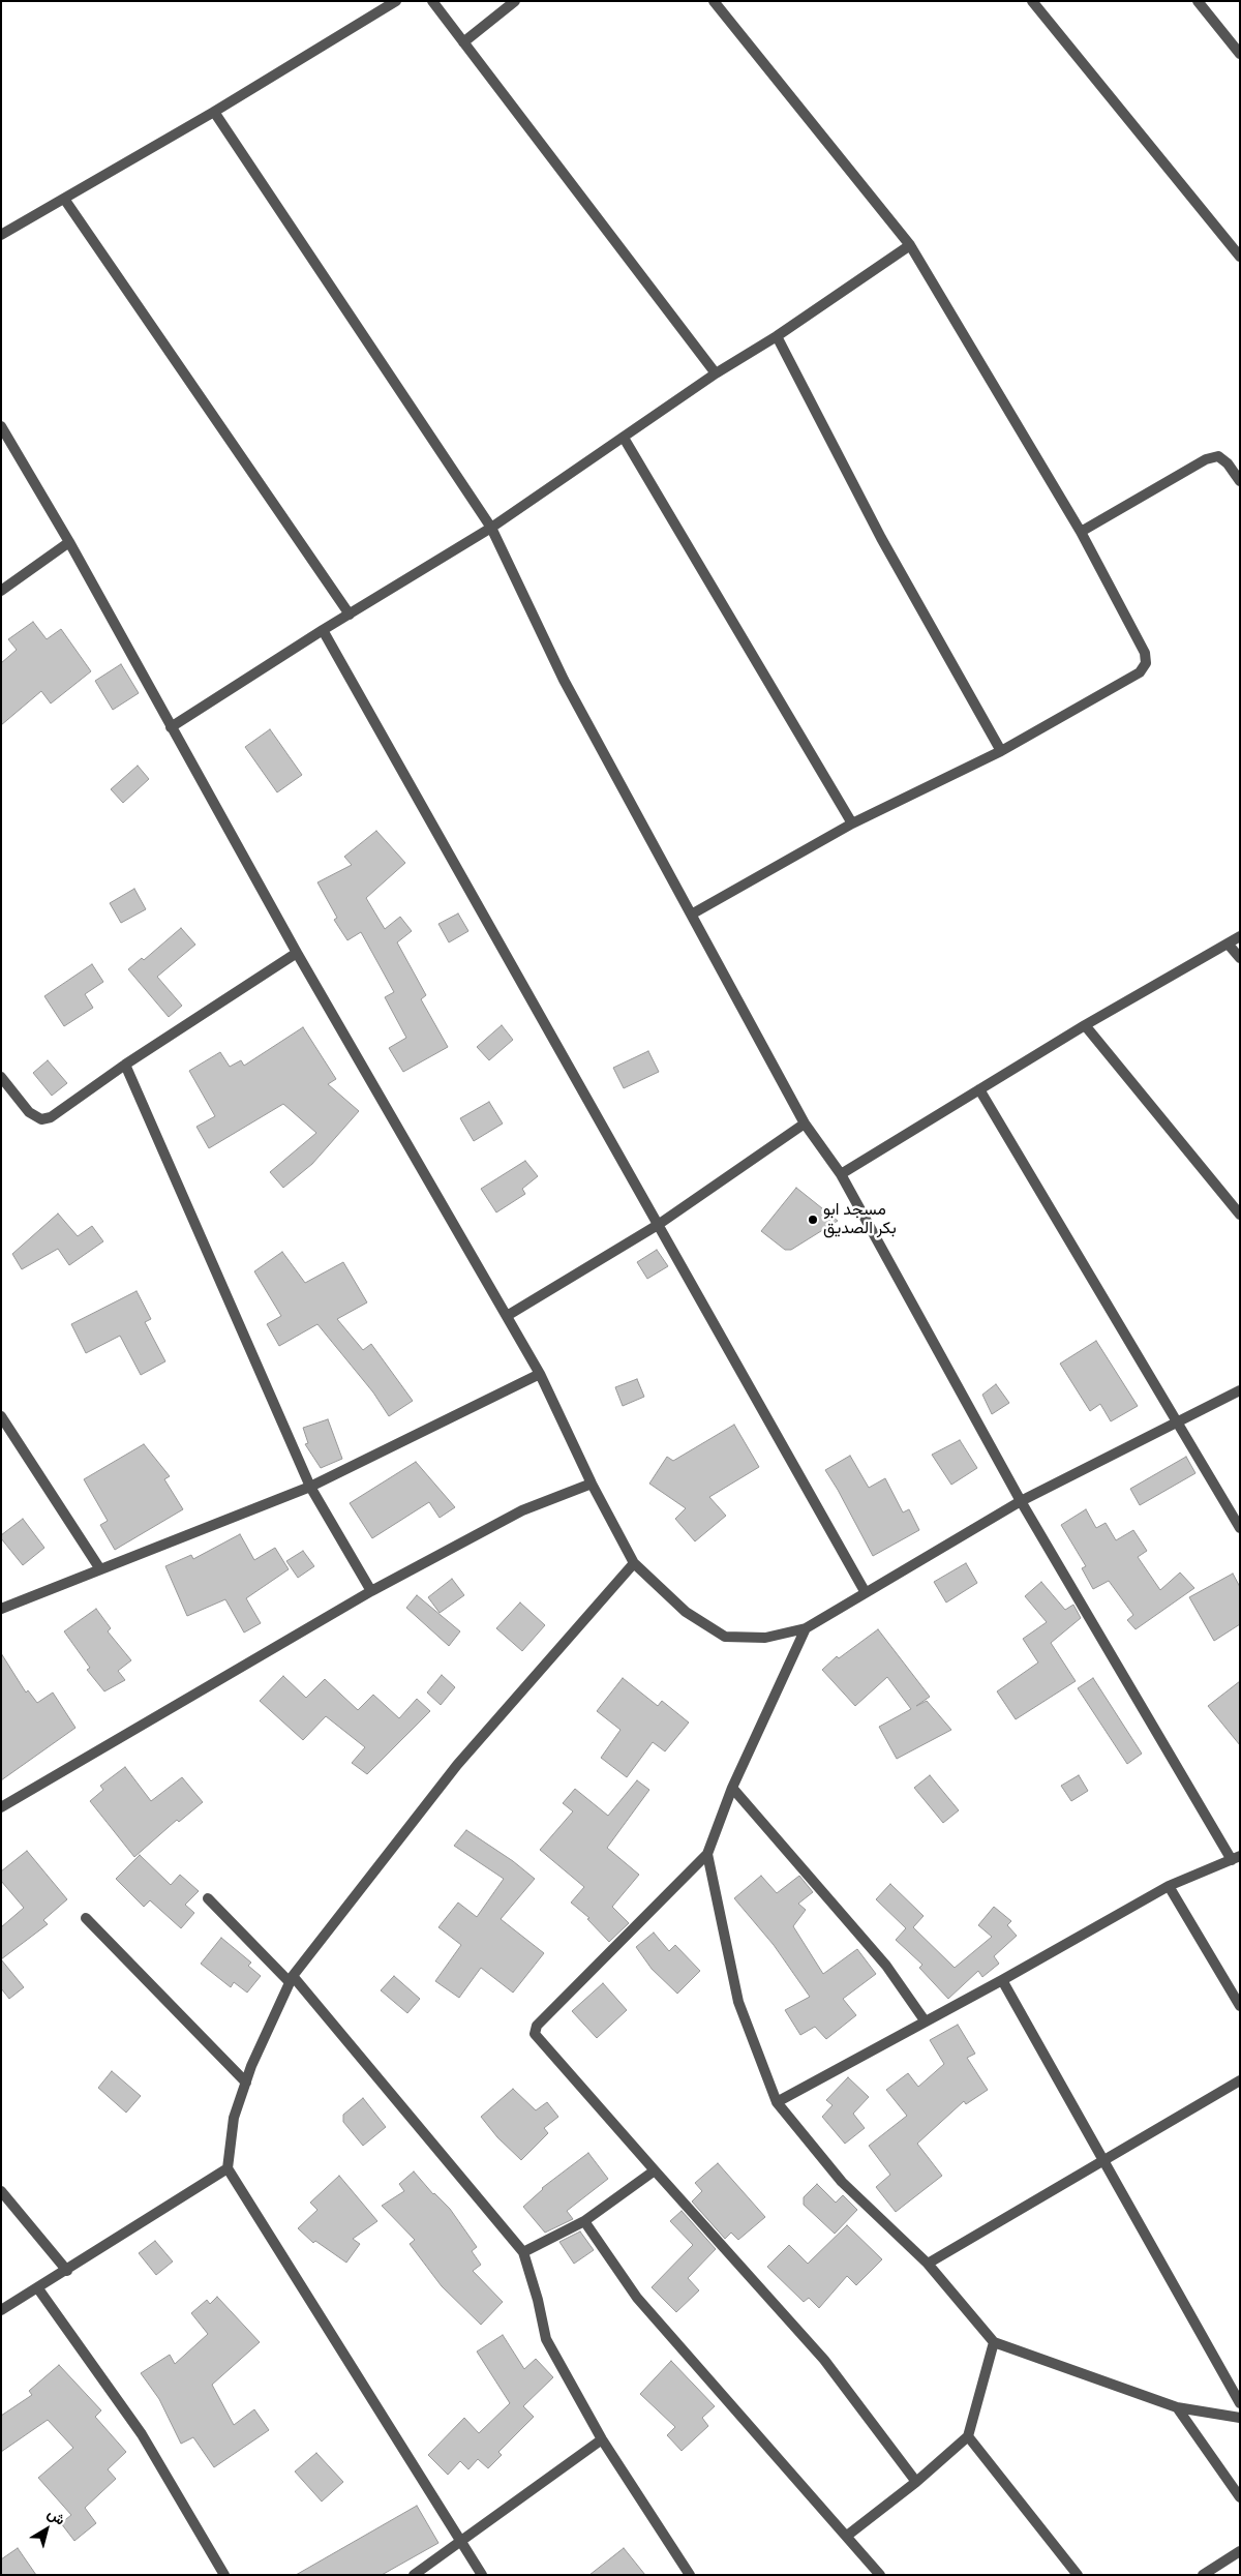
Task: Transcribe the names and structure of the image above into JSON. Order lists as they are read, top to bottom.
{
  "places": ["مسجد ابو بكر الصديق"],
  "north": "top right"
}
